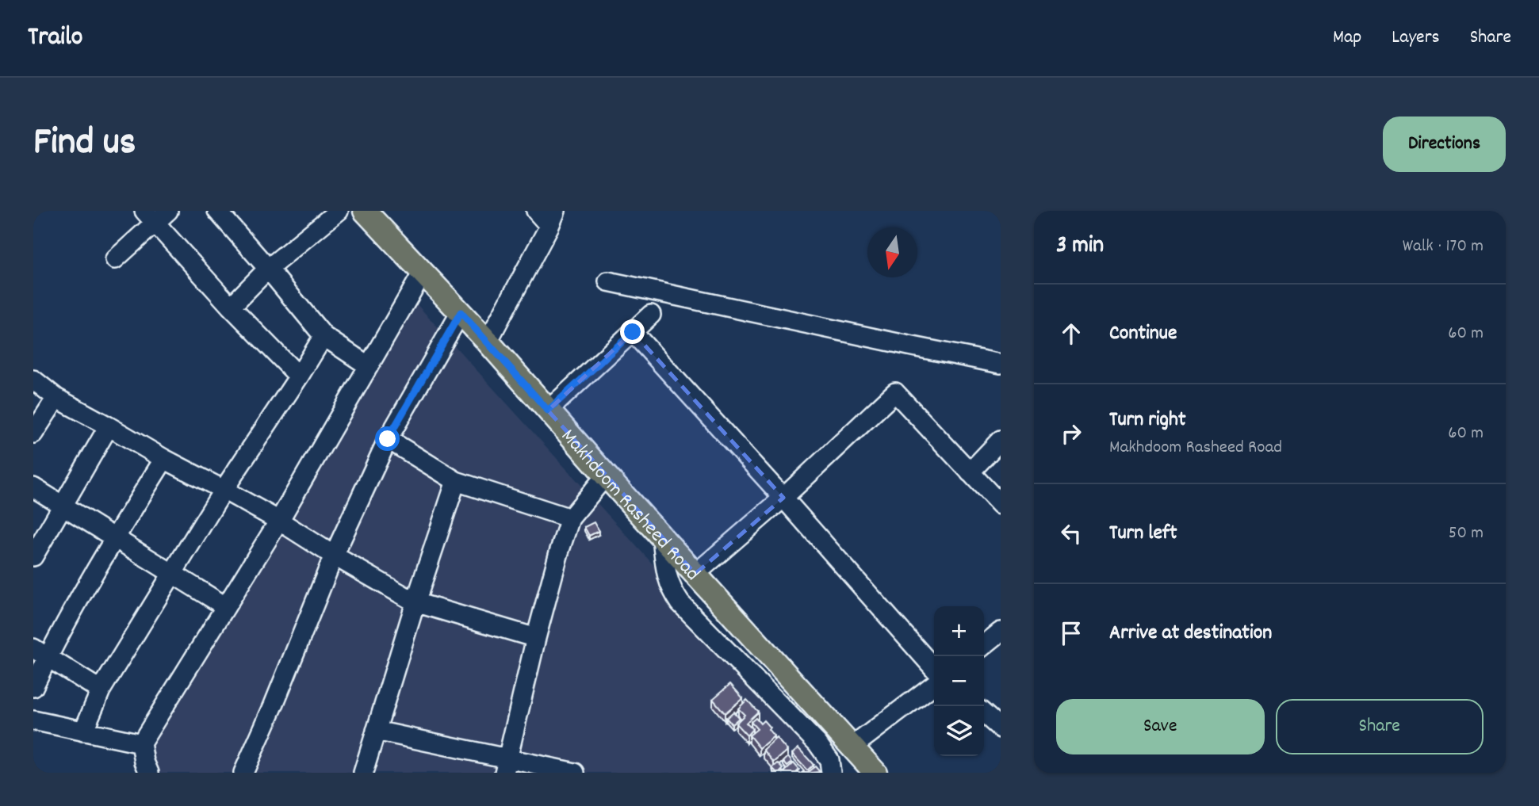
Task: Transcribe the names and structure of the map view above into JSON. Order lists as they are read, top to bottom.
{
  "streets": {
    "main road": ["Makhdoom Rasheed Road"]
  },
  "north": "bottom",
  "page": {
    "header": "Trailo",
    "nav": ["Map", "Layers", "Share"],
    "title": "Find us",
    "buttons": [
      "Directions",
      ["Save", "Share"]
    ],
    "heading": ["3 min", "Walk · 170 m"],
    "list": [
      ["Continue", "60 m"],
      ["Turn right", "Makhdoom Rasheed Road", "60 m"],
      ["Turn left", "50 m"],
      "Arrive at destination"
    ],
    "map_buttons": ["+", "−"]
  }
}
